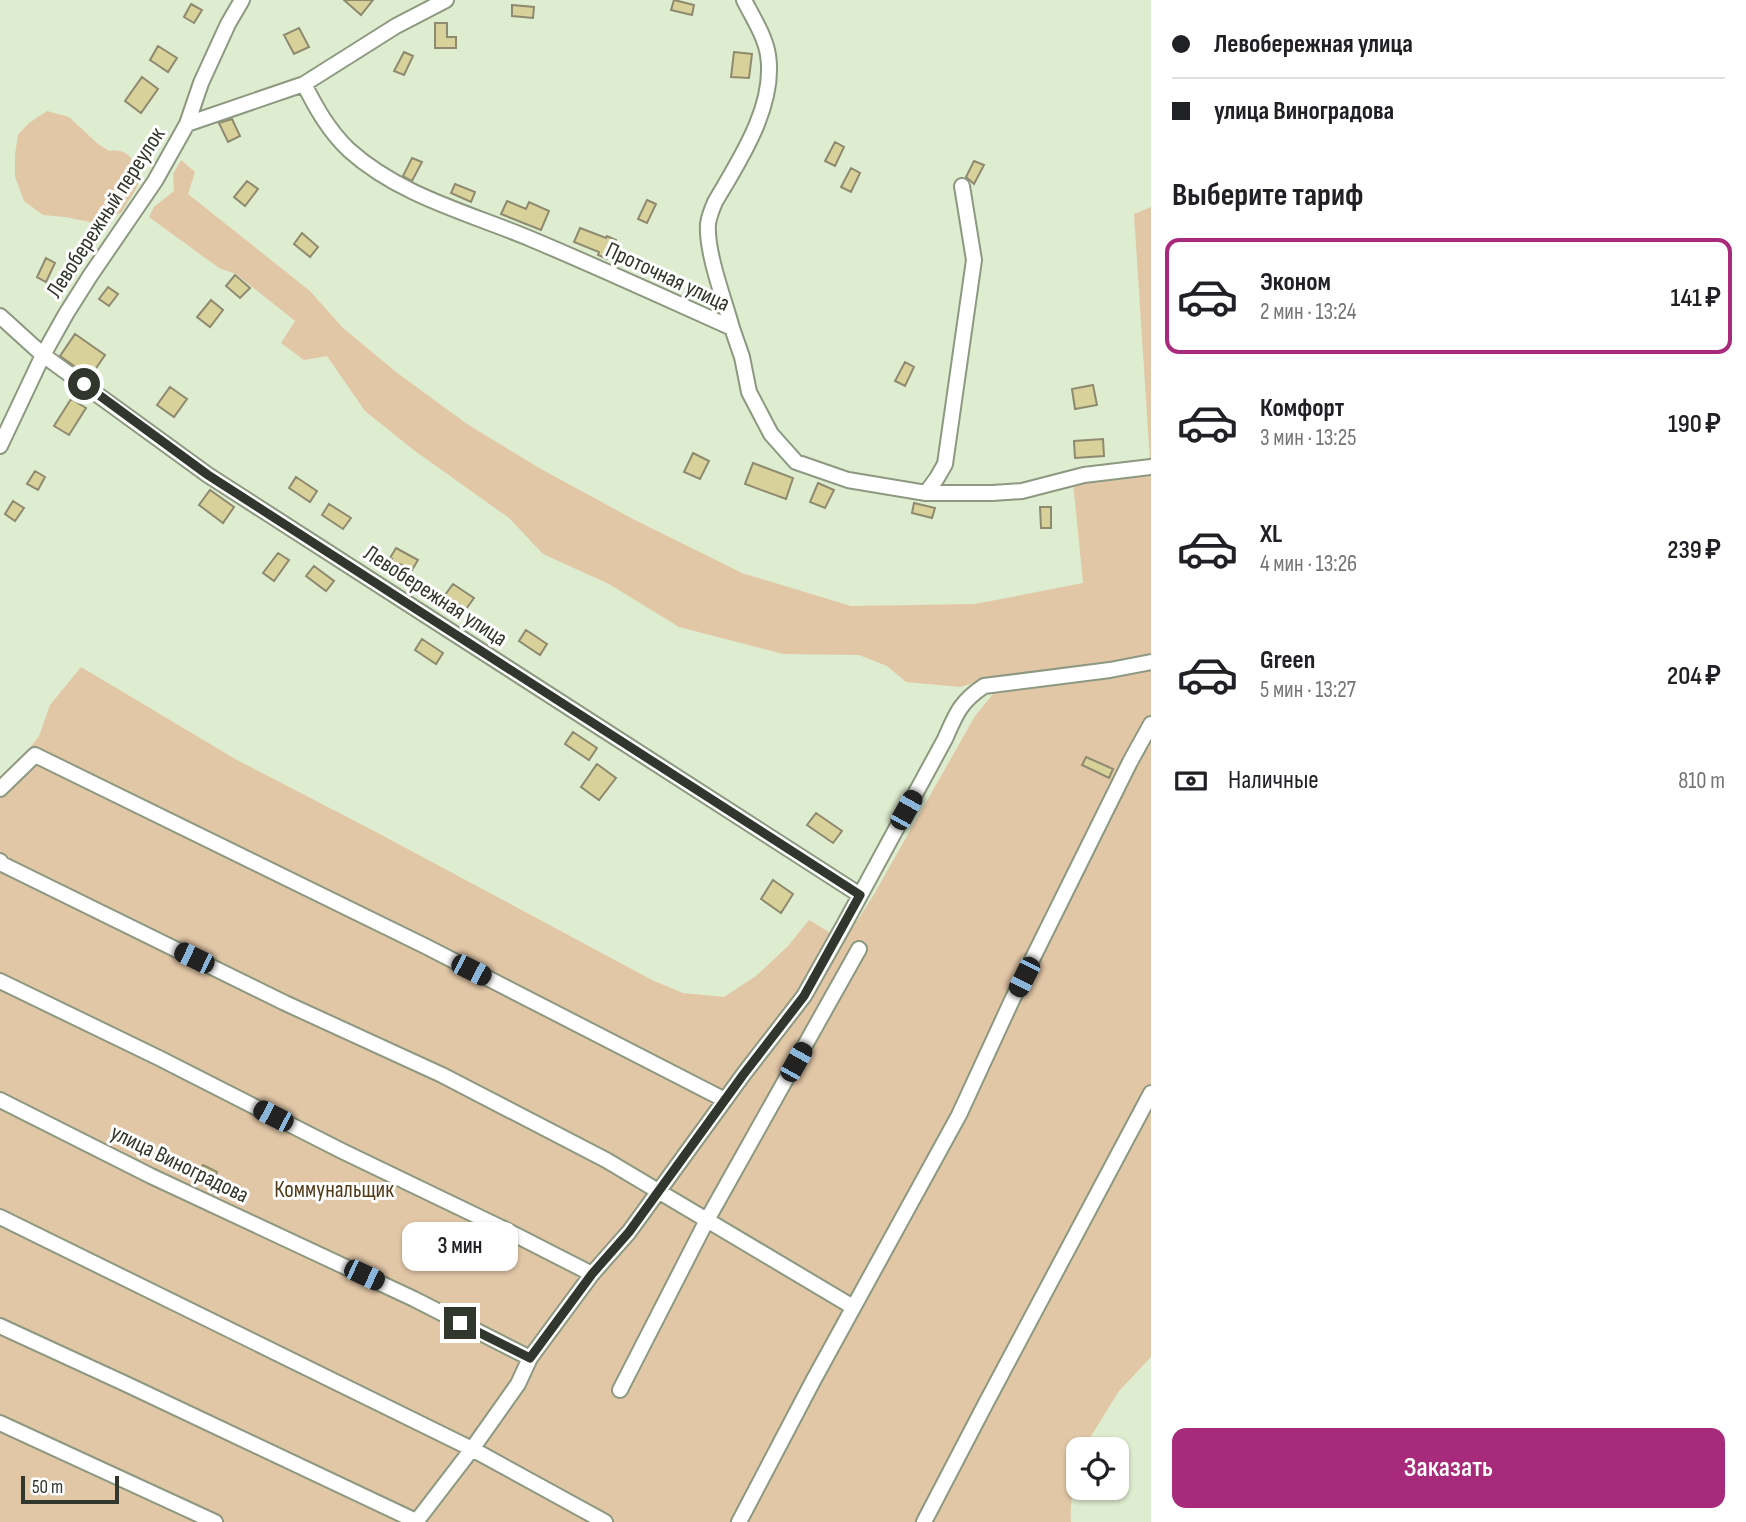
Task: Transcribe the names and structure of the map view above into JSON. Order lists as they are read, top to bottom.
{
  "streets": {
    "street": [
      "Левобережный переулок",
      "Проточная улица",
      "Левобережная улица",
      "улица Виноградова"
    ]
  },
  "crossings": [
    ["Левобережный переулок", "Левобережная улица"]
  ],
  "parks": ["Коммунальщик"],
  "scale_bar": "50 m",
  "page": {
    "banner": ["Левобережная улица", "улица Виноградова"],
    "heading": "Выберите тариф",
    "list": [
      {
        "name": "Эконом",
        "note": "2 мин · 13:24",
        "value": "141 ₽"
      },
      {
        "name": "Комфорт",
        "note": "3 мин · 13:25",
        "value": "190 ₽"
      },
      {
        "name": "XL",
        "note": "4 мин · 13:26",
        "value": "239 ₽"
      },
      {
        "name": "Green",
        "note": "5 мин · 13:27",
        "value": "204 ₽"
      }
    ],
    "pay": ["Наличные", "810 m"],
    "bubble": "3 мин",
    "buttons": "Заказать",
    "scale": "50 m"
  }
}
